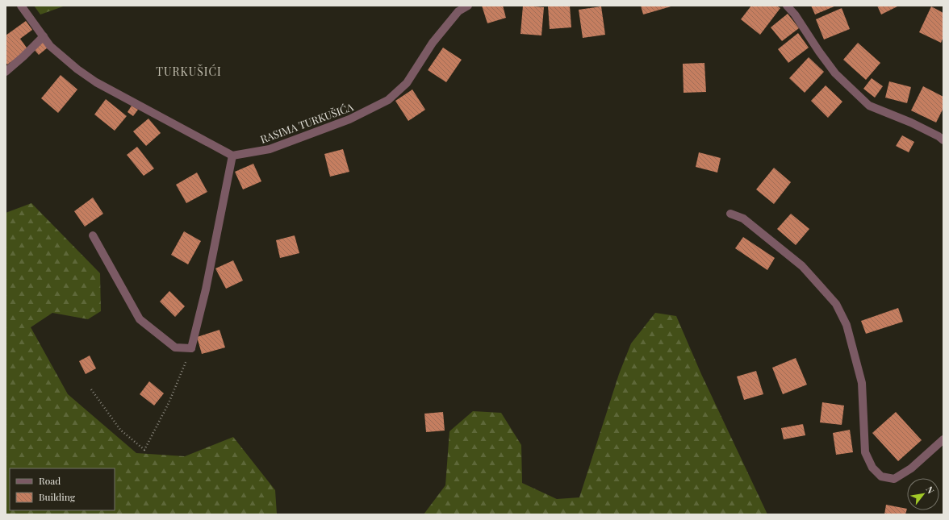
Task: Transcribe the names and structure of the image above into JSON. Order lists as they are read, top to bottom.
{
  "streets": {
    "street": ["RASIMA TURKUŠIĆA"]
  },
  "districts": ["TURKUŠIĆI"],
  "legend": ["Road", "Building"],
  "north": "top right"
}
